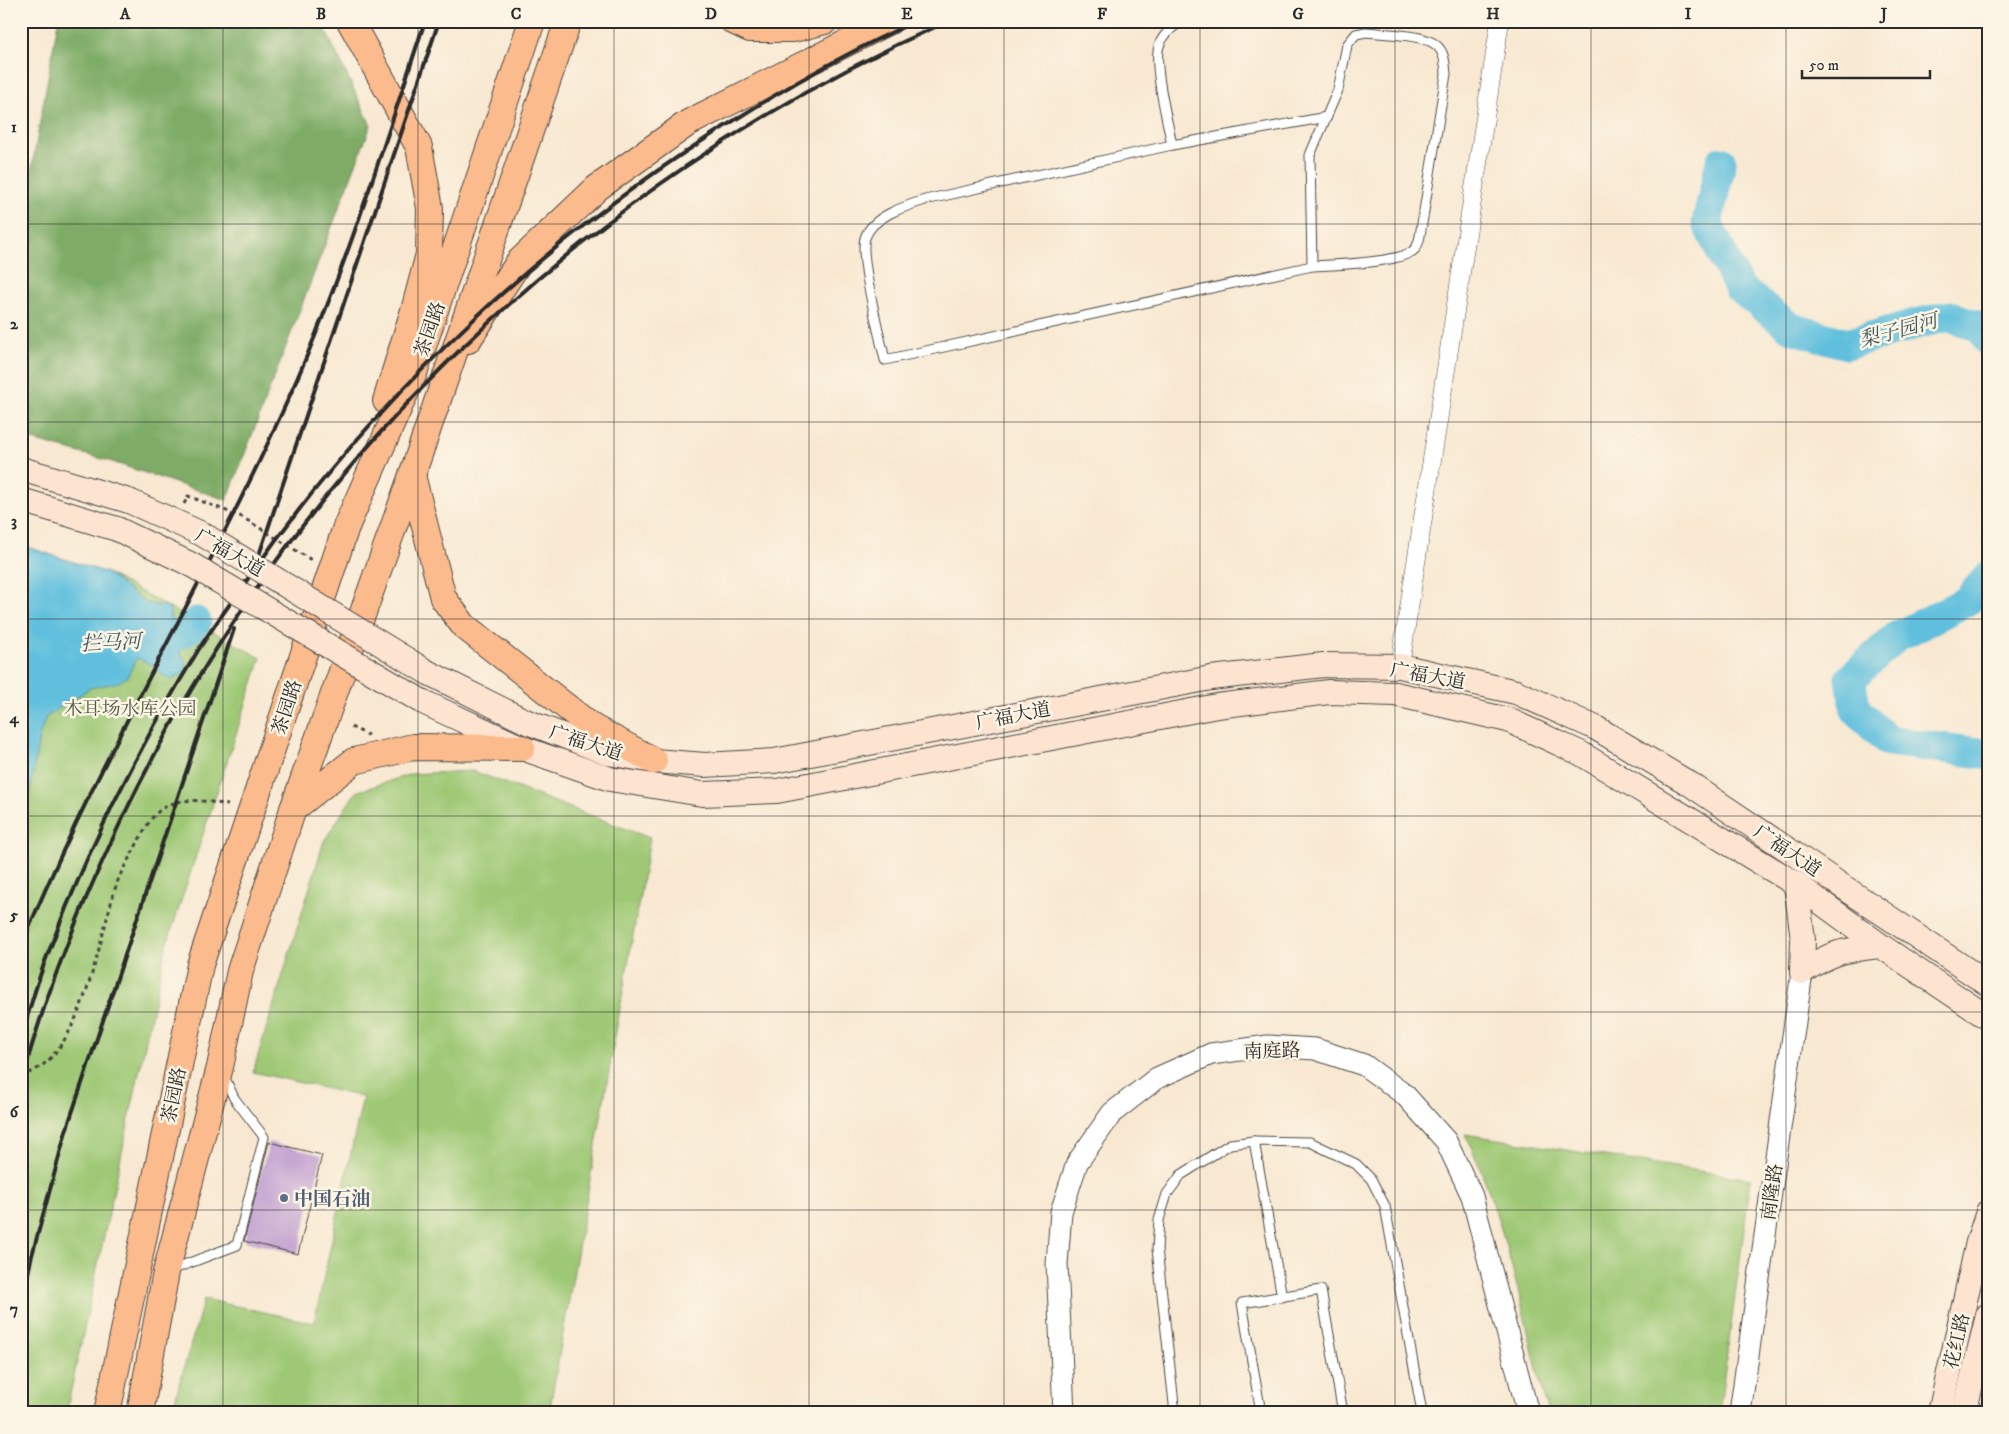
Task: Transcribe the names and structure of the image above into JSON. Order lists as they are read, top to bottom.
{
  "streets": {
    "main road": ["茶园路", "广福大道", "花红路"],
    "street": ["南庭路", "南隆路"]
  },
  "water": ["梨子园河", "拦马河"],
  "parks": ["木耳场水库公园"],
  "places": ["中国石油"],
  "scale_bar": "50 m",
  "grid": {
    "columns": [
      "A",
      "B",
      "C",
      "D",
      "E",
      "F",
      "G",
      "H",
      "I",
      "J"
    ],
    "rows": [
      "1",
      "2",
      "3",
      "4",
      "5",
      "6",
      "7"
    ]
  }
}
